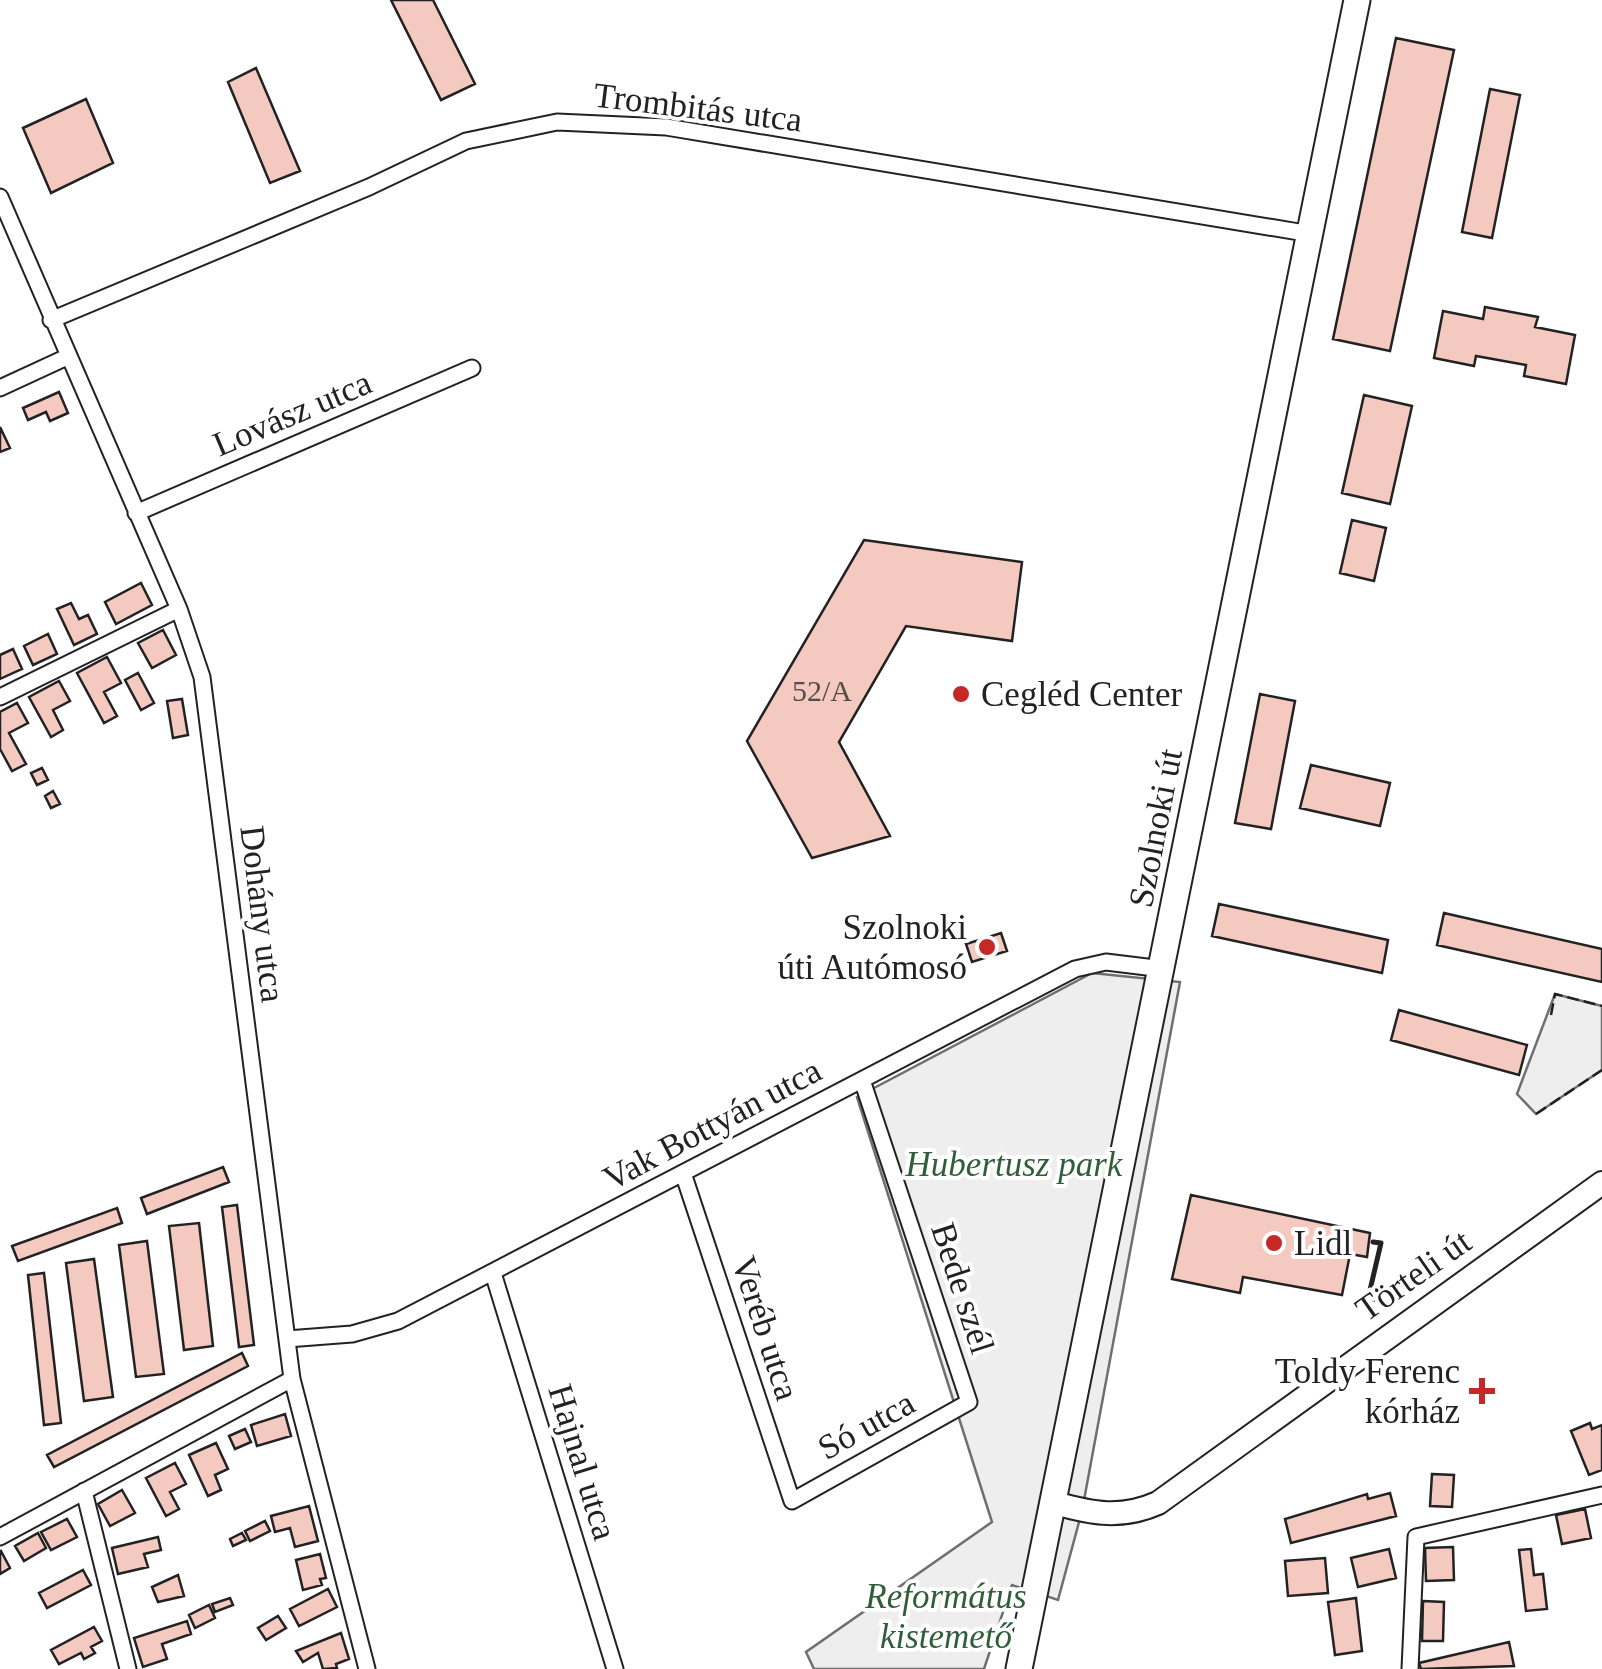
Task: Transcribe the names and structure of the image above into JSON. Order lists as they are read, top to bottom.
{
  "streets": {
    "main road": ["Szolnoki út", "Törteli út"],
    "street": [
      "Trombitás utca",
      "Lovász utca",
      "Dohány utca",
      "Vak Bottyán utca",
      "Bede szél",
      "Veréb utca",
      "Só utca",
      "Hajnal utca"
    ]
  },
  "crossings": [
    ["Trombitás utca", "Szolnoki út"],
    ["Trombitás utca", "Dohány utca"],
    ["Lovász utca", "Dohány utca"],
    ["Szolnoki út", "Vak Bottyán utca"],
    ["Szolnoki út", "Törteli út"],
    ["Dohány utca", "Vak Bottyán utca"],
    ["Vak Bottyán utca", "Bede szél"],
    ["Vak Bottyán utca", "Veréb utca"],
    ["Vak Bottyán utca", "Hajnal utca"],
    ["Bede szél", "Só utca"],
    ["Veréb utca", "Só utca"]
  ],
  "parks": ["Hubertusz park", "Református kistemető"],
  "places": {
    "other": ["Cegléd Center", "Szolnoki úti Autómosó", "Lidl"],
    "health": ["Toldy Ferenc kórház"]
  },
  "house_numbers": ["52/A"]
}
